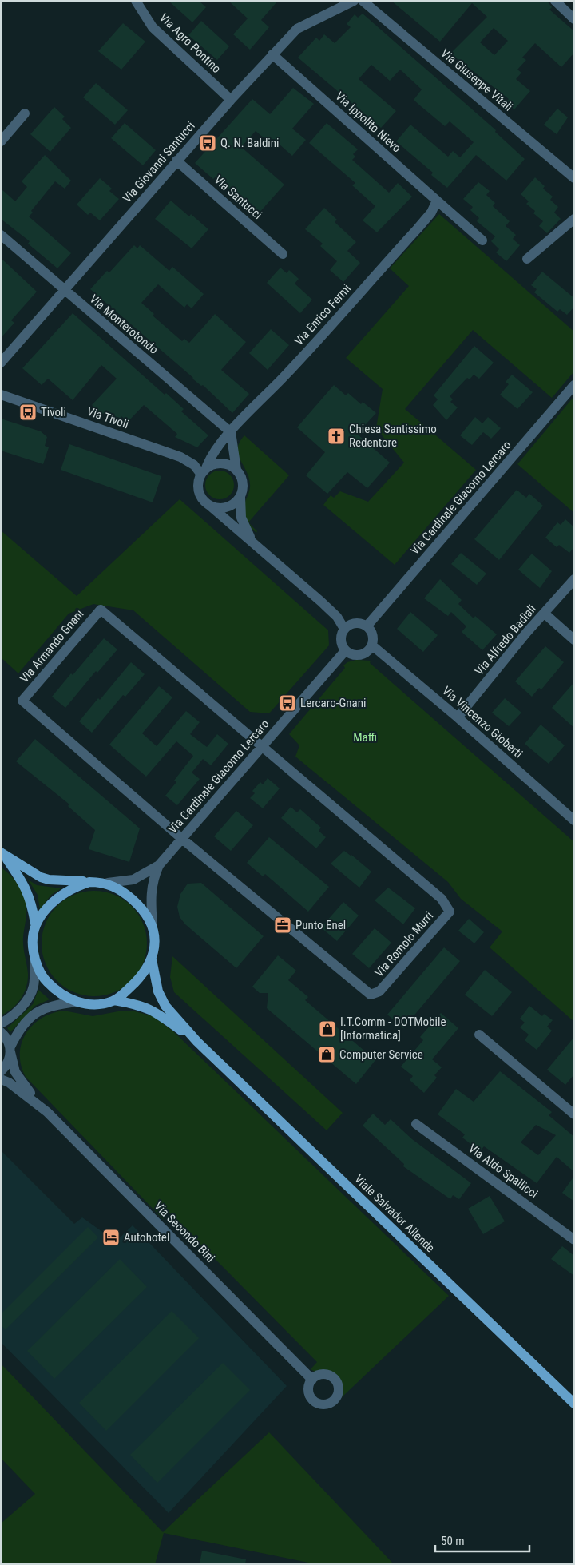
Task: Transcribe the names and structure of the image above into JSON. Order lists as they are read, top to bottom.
{
  "streets": {
    "main road": ["Viale Salvador Allende"],
    "street": [
      "Via Agro Pontino",
      "Via Giuseppe Vitali",
      "Via Ippolito Nievo",
      "Via Giovanni Santucci",
      "Via Santucci",
      "Via Enrico Fermi",
      "Via Monterotondo",
      "Via Tivoli",
      "Via Cardinale Giacomo Lercaro",
      "Via Alfredo Badiali",
      "Via Armando Gnani",
      "Via Vincenzo Gioberti",
      "Via Romolo Murri",
      "Via Aldo Spallicci",
      "Via Secondo Bini"
    ]
  },
  "crossings": [
    ["Via Agro Pontino", "Via Giovanni Santucci"],
    ["Via Ippolito Nievo", "Via Giovanni Santucci"],
    ["Via Ippolito Nievo", "Via Enrico Fermi"],
    ["Via Giovanni Santucci", "Via Santucci"],
    ["Via Giovanni Santucci", "Via Monterotondo"],
    ["Via Enrico Fermi", "Via Monterotondo"],
    ["Via Enrico Fermi", "Via Tivoli"],
    ["Via Cardinale Giacomo Lercaro", "Via Armando Gnani"],
    ["Via Cardinale Giacomo Lercaro", "Via Vincenzo Gioberti"],
    ["Via Cardinale Giacomo Lercaro", "Via Romolo Murri"],
    ["Via Cardinale Giacomo Lercaro", "Viale Salvador Allende"],
    ["Via Alfredo Badiali", "Via Vincenzo Gioberti"],
    ["Via Armando Gnani", "Via Romolo Murri"]
  ],
  "parks": ["Maffi"],
  "places": {
    "bus stop": ["Q. N. Baldini", "Tivoli", "Lercaro-Gnani"],
    "church": ["Chiesa Santissimo Redentore"],
    "office": ["Punto Enel"],
    "shop": ["I.T.Comm - DOTMobile [Informatica]", "Computer Service"],
    "hotel": ["Autohotel"]
  },
  "scale_bar": "50 m"
}
